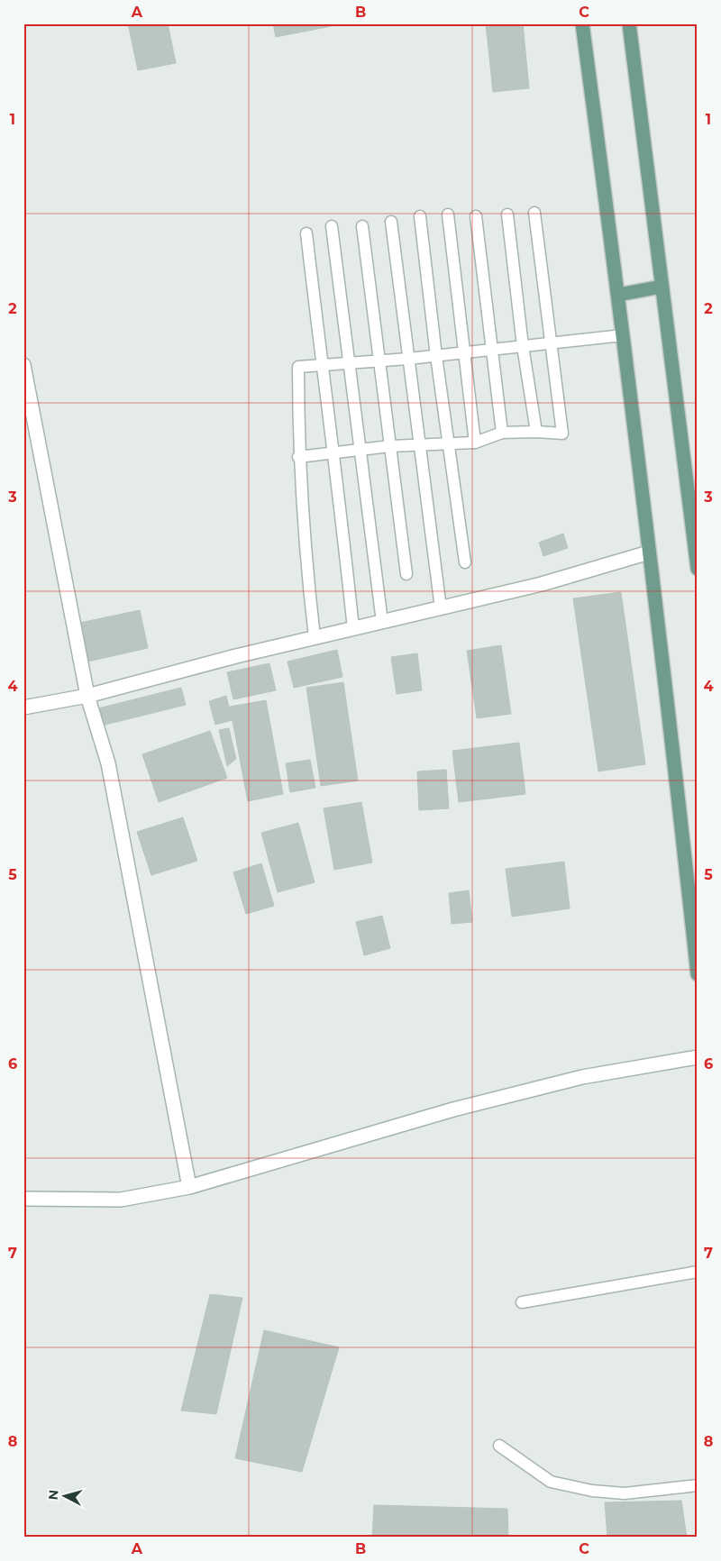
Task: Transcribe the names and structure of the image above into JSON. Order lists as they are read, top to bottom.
{
  "north": "left",
  "grid": {
    "columns": ["A", "B", "C"],
    "rows": [
      "1",
      "2",
      "3",
      "4",
      "5",
      "6",
      "7",
      "8"
    ]
  }
}
